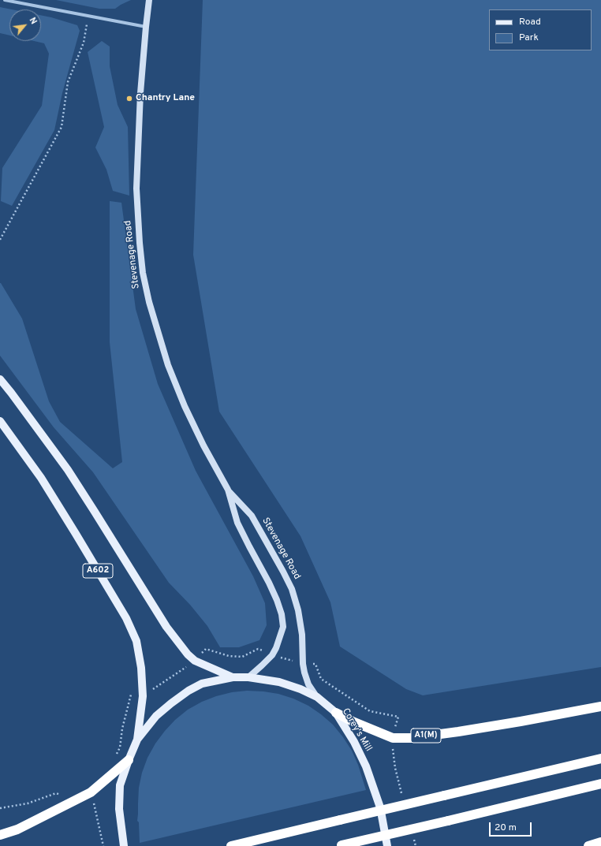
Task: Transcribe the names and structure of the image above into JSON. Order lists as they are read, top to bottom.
{
  "streets": {
    "highway": ["A1(M)"],
    "main road": ["A602", "Corey's Mill"],
    "street": ["Stevenage Road"]
  },
  "crossings": [
    ["Stevenage Road", "Corey's Mill"],
    ["A602", "Corey's Mill"],
    ["Corey's Mill", "A1(M)"]
  ],
  "places": ["Chantry Lane"],
  "legend": ["Road", "Park"],
  "scale_bar": "20 m",
  "north": "top right"
}
